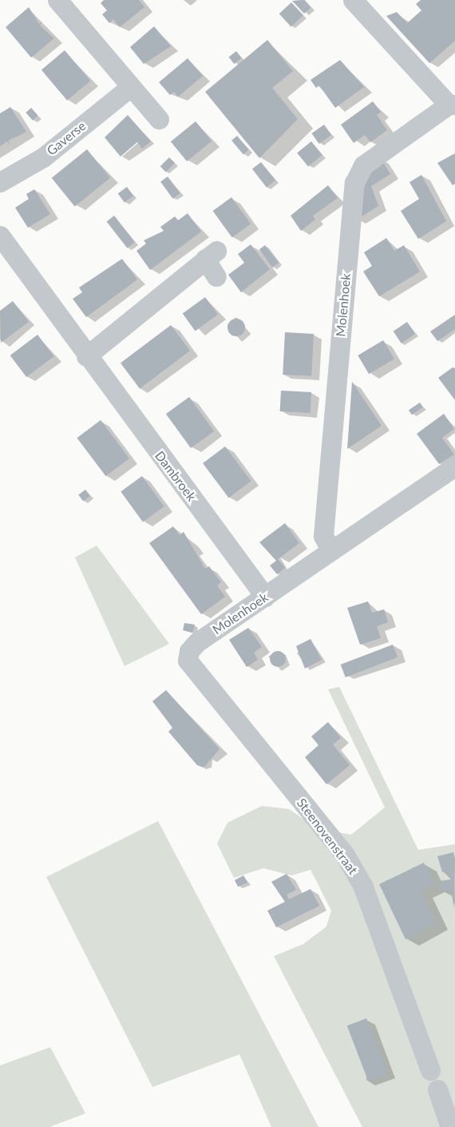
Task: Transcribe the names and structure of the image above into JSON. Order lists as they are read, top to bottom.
{
  "streets": {
    "street": [
      "Gaverse",
      "Molenhoek",
      "Dambroek",
      "Steenovenstraat"
    ]
  },
  "crossings": [
    ["Molenhoek", "Dambroek"],
    ["Molenhoek", "Steenovenstraat"]
  ]
}
